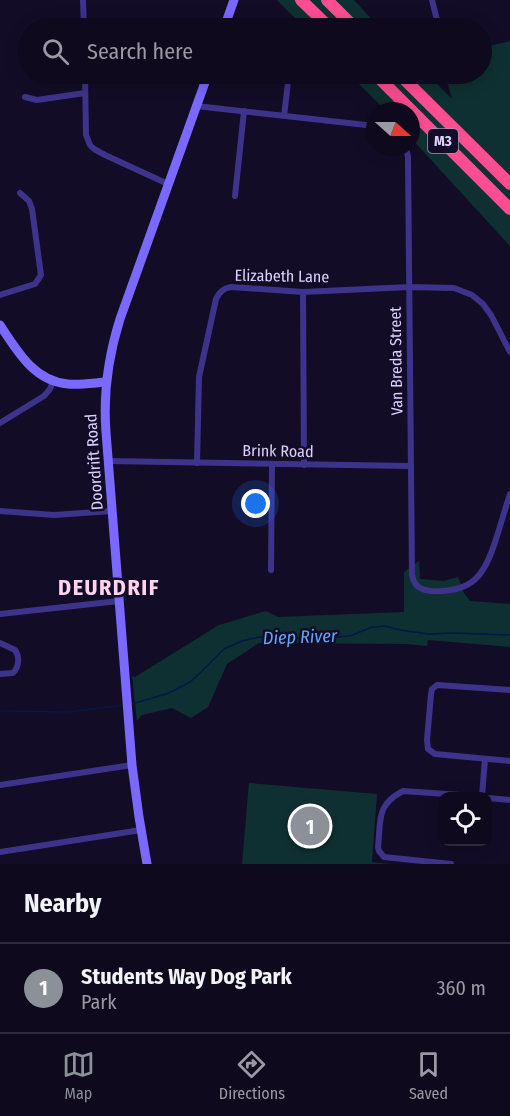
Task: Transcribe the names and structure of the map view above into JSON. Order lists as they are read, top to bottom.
{
  "streets": {
    "highway": ["M3"],
    "street": [
      "Elizabeth Lane",
      "Van Breda Street",
      "Brink Road",
      "Doordrift Road"
    ]
  },
  "crossings": [
    ["Elizabeth Lane", "Van Breda Street"],
    ["Elizabeth Lane", "Brink Road"],
    ["Van Breda Street", "Brink Road"],
    ["Brink Road", "Doordrift Road"]
  ],
  "districts": ["DEURDRIF"],
  "water": ["Diep River"],
  "north": "right",
  "page": {
    "search": "Search here",
    "pins": "1",
    "heading": "Nearby",
    "list": [
      {
        "mark": "1",
        "name": "Students Way Dog Park",
        "note": "Park",
        "value": "360 m"
      }
    ],
    "nav": ["Map", "Directions", "Saved"]
  }
}
